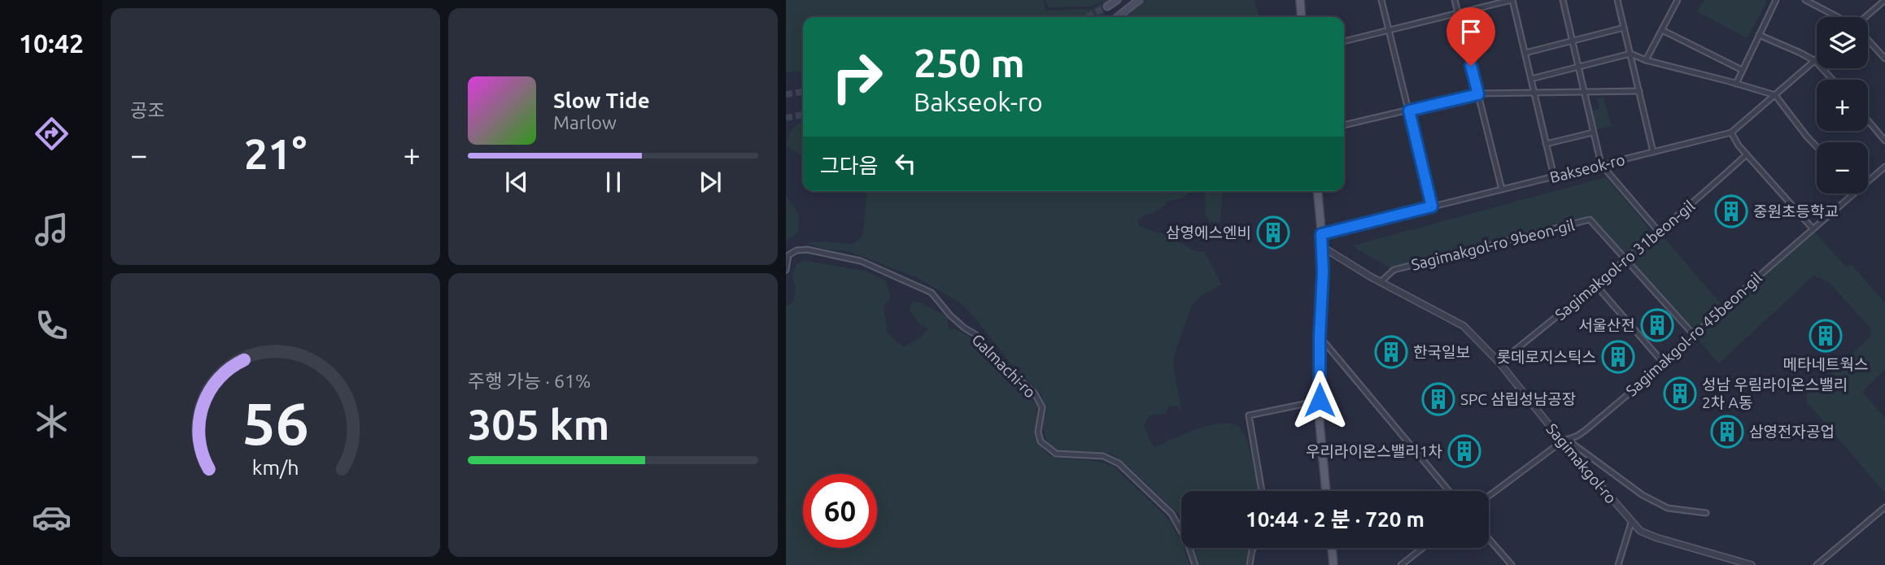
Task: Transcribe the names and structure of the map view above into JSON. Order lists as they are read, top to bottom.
{
  "streets": {
    "street": [
      "Bakseok-ro",
      "Sagimakgol-ro 9beon-gil",
      "Sagimakgol-ro 31beon-gil",
      "Sagimakgol-ro 45beon-gil",
      "Galmachi-ro",
      "Sagimakgol-ro"
    ]
  },
  "crossings": [
    ["Sagimakgol-ro 9beon-gil", "Sagimakgol-ro 31beon-gil"],
    ["Sagimakgol-ro 9beon-gil", "Sagimakgol-ro 45beon-gil"],
    ["Sagimakgol-ro 9beon-gil", "Sagimakgol-ro"],
    ["Sagimakgol-ro 31beon-gil", "Sagimakgol-ro"],
    ["Sagimakgol-ro 45beon-gil", "Sagimakgol-ro"]
  ],
  "places": {
    "building": [
      "중원초등학교",
      "삼영에스엔비",
      "서울산전",
      "메타네트웍스",
      "한국일보",
      "롯데로지스틱스",
      "성남 우림라이온스밸리 2차 A동",
      "SPC 삼립성남공장",
      "삼영전자공업",
      "우리라이온스밸리1차"
    ]
  },
  "page": {
    "tabs": "10:42",
    "tile": [
      "공조",
      ["주행 가능 · 61%", "305 km"]
    ],
    "map_buttons": ["+", "−"],
    "turn": ["250 m", "Bakseok-ro"],
    "song": ["Slow Tide", "Marlow"],
    "heat": ["−", "21°", "+"],
    "then": "그다음",
    "limit": "60",
    "trip": "10:44 · 2 분 · 720 m",
    "gauge": ["56", "km/h"]
  }
}
